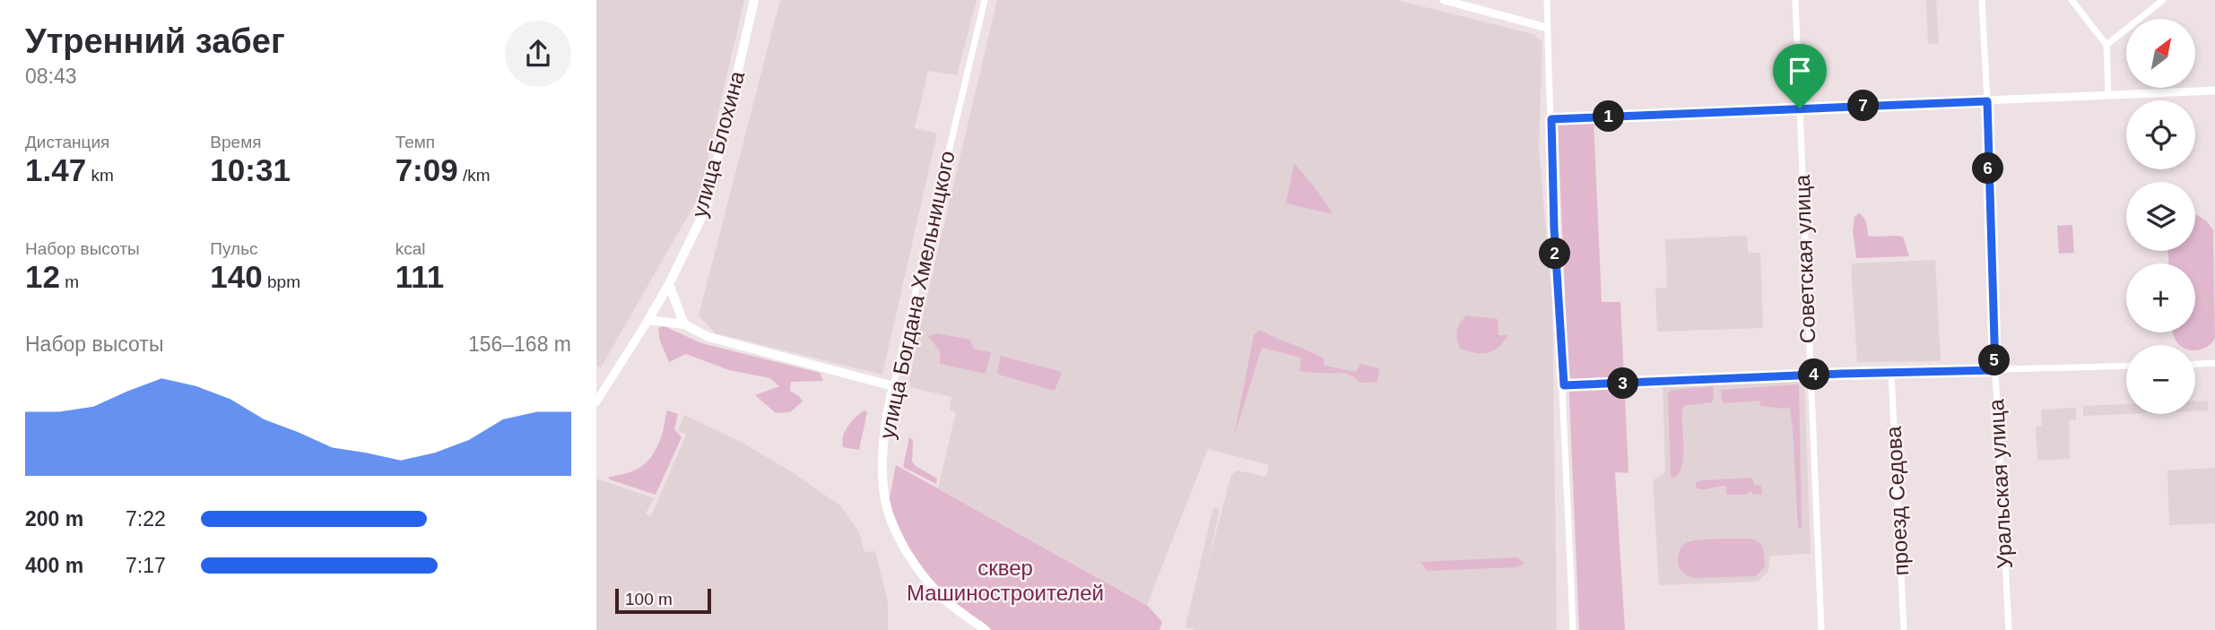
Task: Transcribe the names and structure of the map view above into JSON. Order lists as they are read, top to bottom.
{
  "streets": {
    "main road": ["улица Блохина", "улица Богдана Хмельницкого"],
    "street": ["Советская улица", "Уральская улица", "проезд Седова"]
  },
  "parks": ["сквер Машиностроителей"],
  "scale_bar": "100 m",
  "north": "top right",
  "page": {
    "heading": ["Утренний забег", "08:43"],
    "map_buttons": ["+", "−"],
    "pins": [
      "7",
      "1",
      "6",
      "2",
      "5",
      "4",
      "3"
    ],
    "stats": [
      ["Дистанция", "1.47 km"],
      ["Время", "10:31"],
      ["Темп", "7:09 /km"],
      ["Набор высоты", "12 m"],
      ["Пульс", "140 bpm"],
      ["kcal", "111"]
    ],
    "chart": ["Набор высоты", "156–168 m"],
    "list": [
      {
        "name": "200 m",
        "note": "7:22"
      },
      {
        "name": "400 m",
        "note": "7:17"
      }
    ],
    "scale": "100 m"
  }
}
